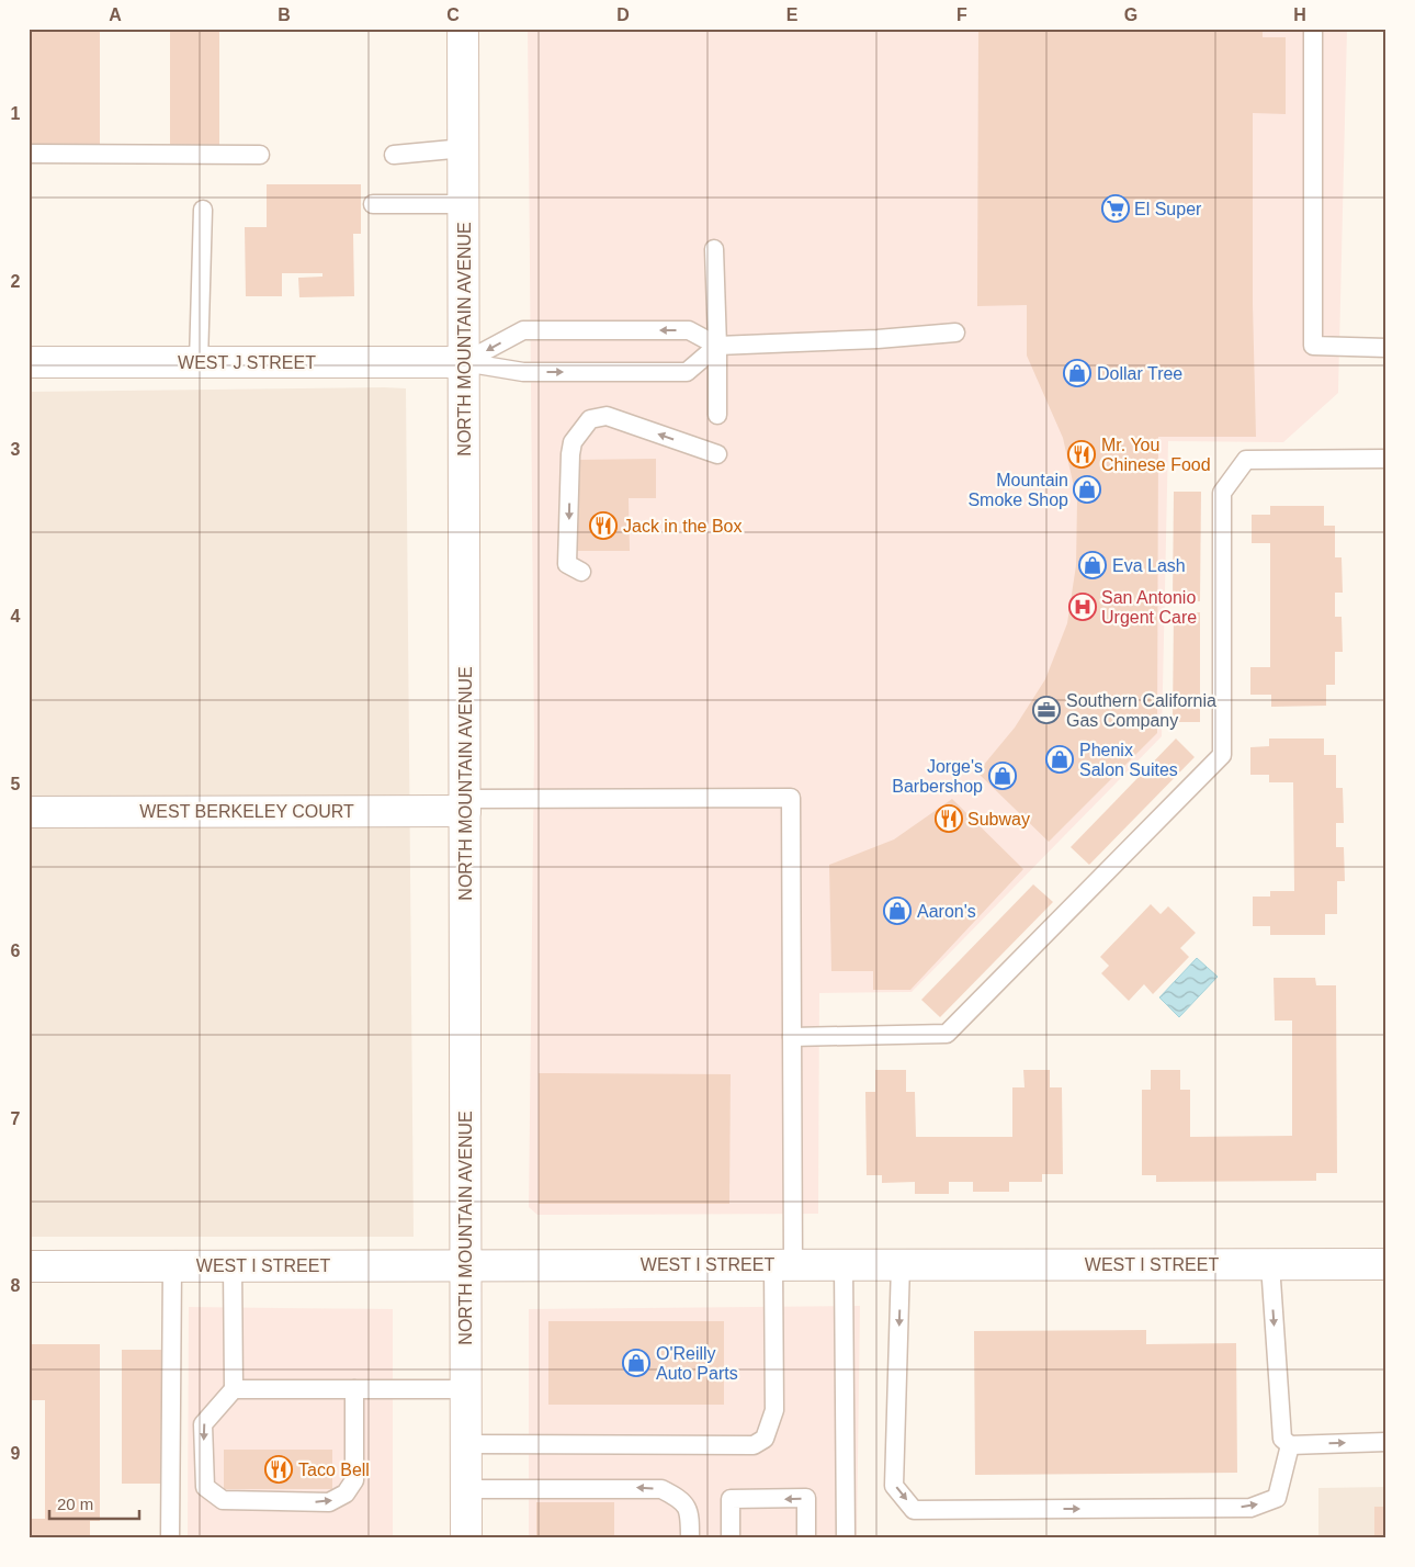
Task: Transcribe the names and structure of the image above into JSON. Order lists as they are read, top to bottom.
{
  "streets": {
    "street": [
      "NORTH MOUNTAIN AVENUE",
      "WEST J STREET",
      "WEST BERKELEY COURT",
      "WEST I STREET"
    ]
  },
  "crossings": [
    ["NORTH MOUNTAIN AVENUE", "WEST J STREET"],
    ["NORTH MOUNTAIN AVENUE", "WEST BERKELEY COURT"],
    ["NORTH MOUNTAIN AVENUE", "WEST I STREET"]
  ],
  "places": {
    "supermarket": ["El Super"],
    "shop": [
      "Dollar Tree",
      "Mountain Smoke Shop",
      "Eva Lash",
      "Phenix Salon Suites",
      "Jorge's Barbershop",
      "Aaron's",
      "O'Reilly Auto Parts"
    ],
    "restaurant": [
      "Mr. You Chinese Food",
      "Jack in the Box",
      "Subway",
      "Taco Bell"
    ],
    "hospital": ["San Antonio Urgent Care"],
    "office": ["Southern California Gas Company"]
  },
  "scale_bar": "20 m",
  "grid": {
    "columns": [
      "A",
      "B",
      "C",
      "D",
      "E",
      "F",
      "G",
      "H"
    ],
    "rows": [
      "1",
      "2",
      "3",
      "4",
      "5",
      "6",
      "7",
      "8",
      "9"
    ]
  }
}
